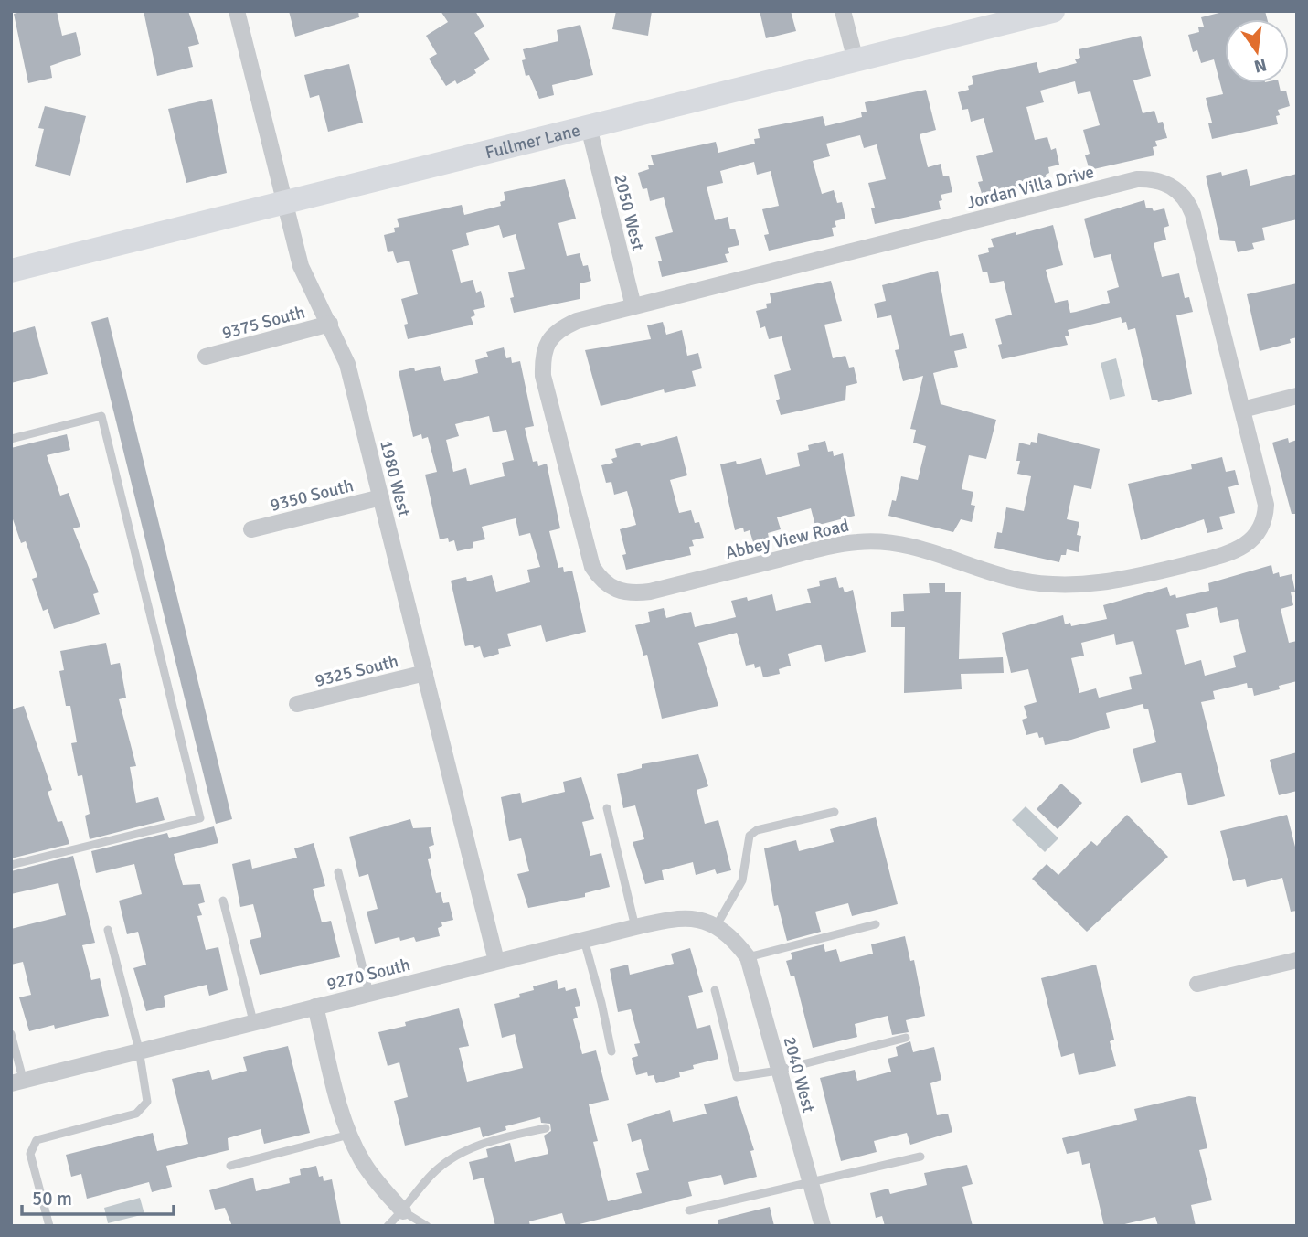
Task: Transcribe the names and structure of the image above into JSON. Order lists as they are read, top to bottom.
{
  "streets": {
    "street": [
      "Fullmer Lane",
      "Jordan Villa Drive",
      "2050 West",
      "9375 South",
      "1980 West",
      "9350 South",
      "Abbey View Road",
      "9325 South",
      "9270 South",
      "2040 West"
    ]
  },
  "crossings": [
    ["Fullmer Lane", "2050 West"],
    ["Fullmer Lane", "1980 West"],
    ["Jordan Villa Drive", "2050 West"],
    ["Jordan Villa Drive", "Abbey View Road"],
    ["9375 South", "1980 West"],
    ["1980 West", "9350 South"],
    ["1980 West", "9325 South"],
    ["1980 West", "9270 South"],
    ["9270 South", "2040 West"]
  ],
  "scale_bar": "50 m",
  "north": "bottom"
}
